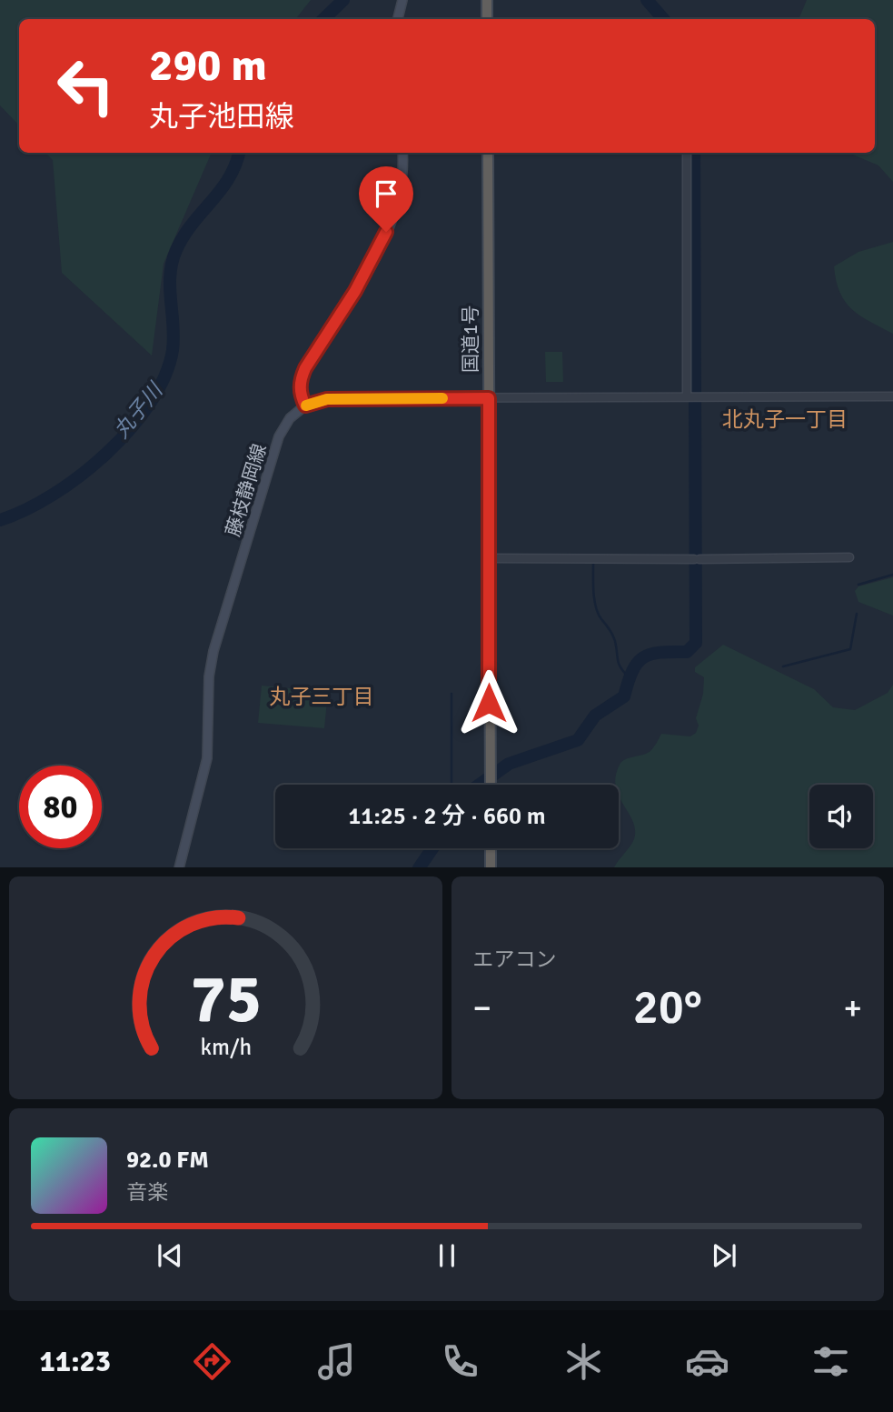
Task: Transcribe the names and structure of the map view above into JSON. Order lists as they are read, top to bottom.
{
  "streets": {
    "highway": ["国道1号"],
    "main road": ["藤枝静岡線"]
  },
  "districts": ["北丸子一丁目", "丸子三丁目"],
  "water": ["丸子川"],
  "page": {
    "turn": ["290 m", "丸子池田線"],
    "limit": "80",
    "trip": "11:25 · 2 分 · 660 m",
    "tile": "エアコン",
    "heat": ["−", "20°", "+"],
    "song": ["92.0 FM", "音楽"],
    "tabs": "11:23",
    "gauge": ["75", "km/h"]
  }
}
